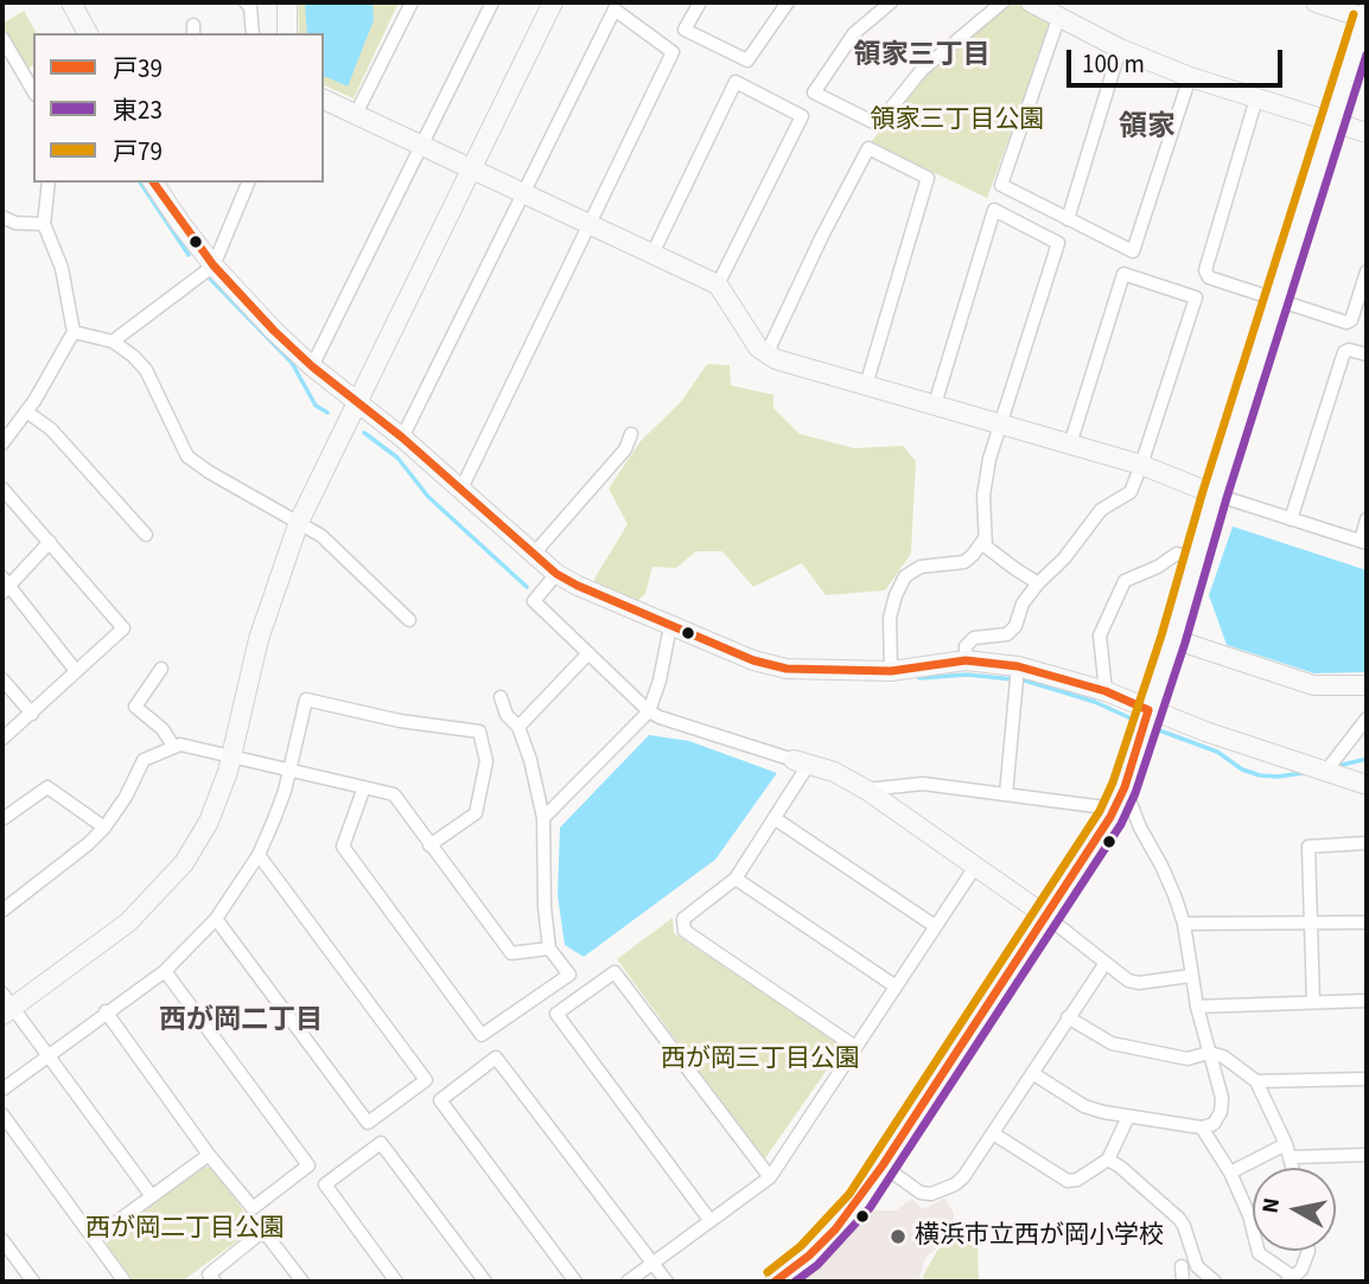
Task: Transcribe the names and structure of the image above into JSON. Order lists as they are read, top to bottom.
{
  "districts": ["領家三丁目", "領家", "西が岡二丁目"],
  "parks": ["領家三丁目公園", "西が岡三丁目公園", "西が岡二丁目公園"],
  "places": ["横浜市立西が岡小学校"],
  "lines": ["transit line 戸79", "transit line 東23", "transit line 戸39"],
  "legend": ["戸39", "東23", "戸79"],
  "scale_bar": "100 m",
  "north": "left"
}
